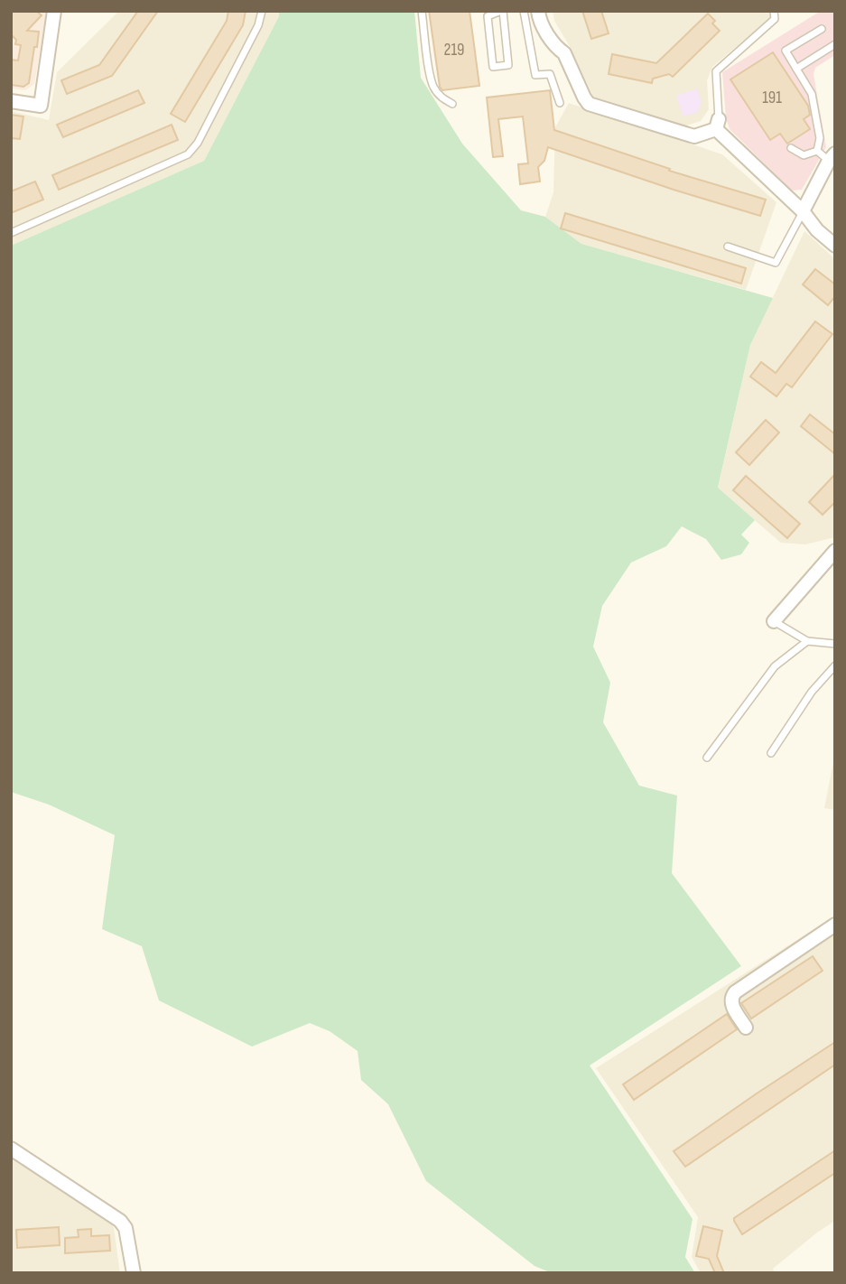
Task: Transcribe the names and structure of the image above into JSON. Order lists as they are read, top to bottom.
{
  "house_numbers": ["219", "191"]
}
